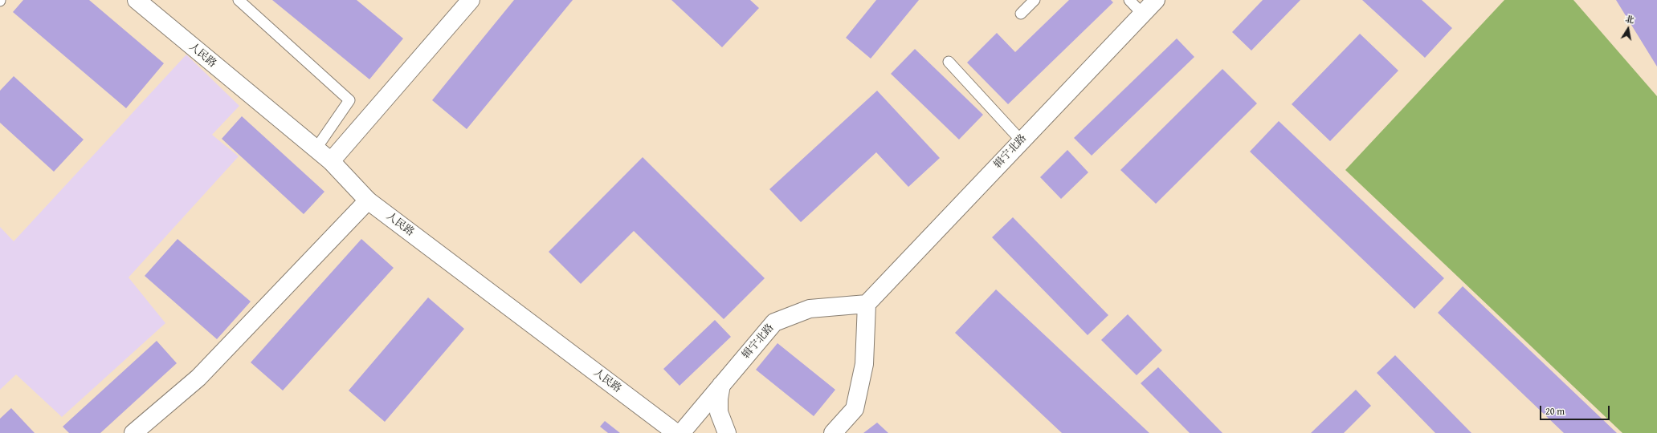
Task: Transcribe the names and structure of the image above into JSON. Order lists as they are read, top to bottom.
{
  "streets": {
    "street": ["人民路", "辑宁北路"]
  },
  "scale_bar": "20 m",
  "north": "top"
}
